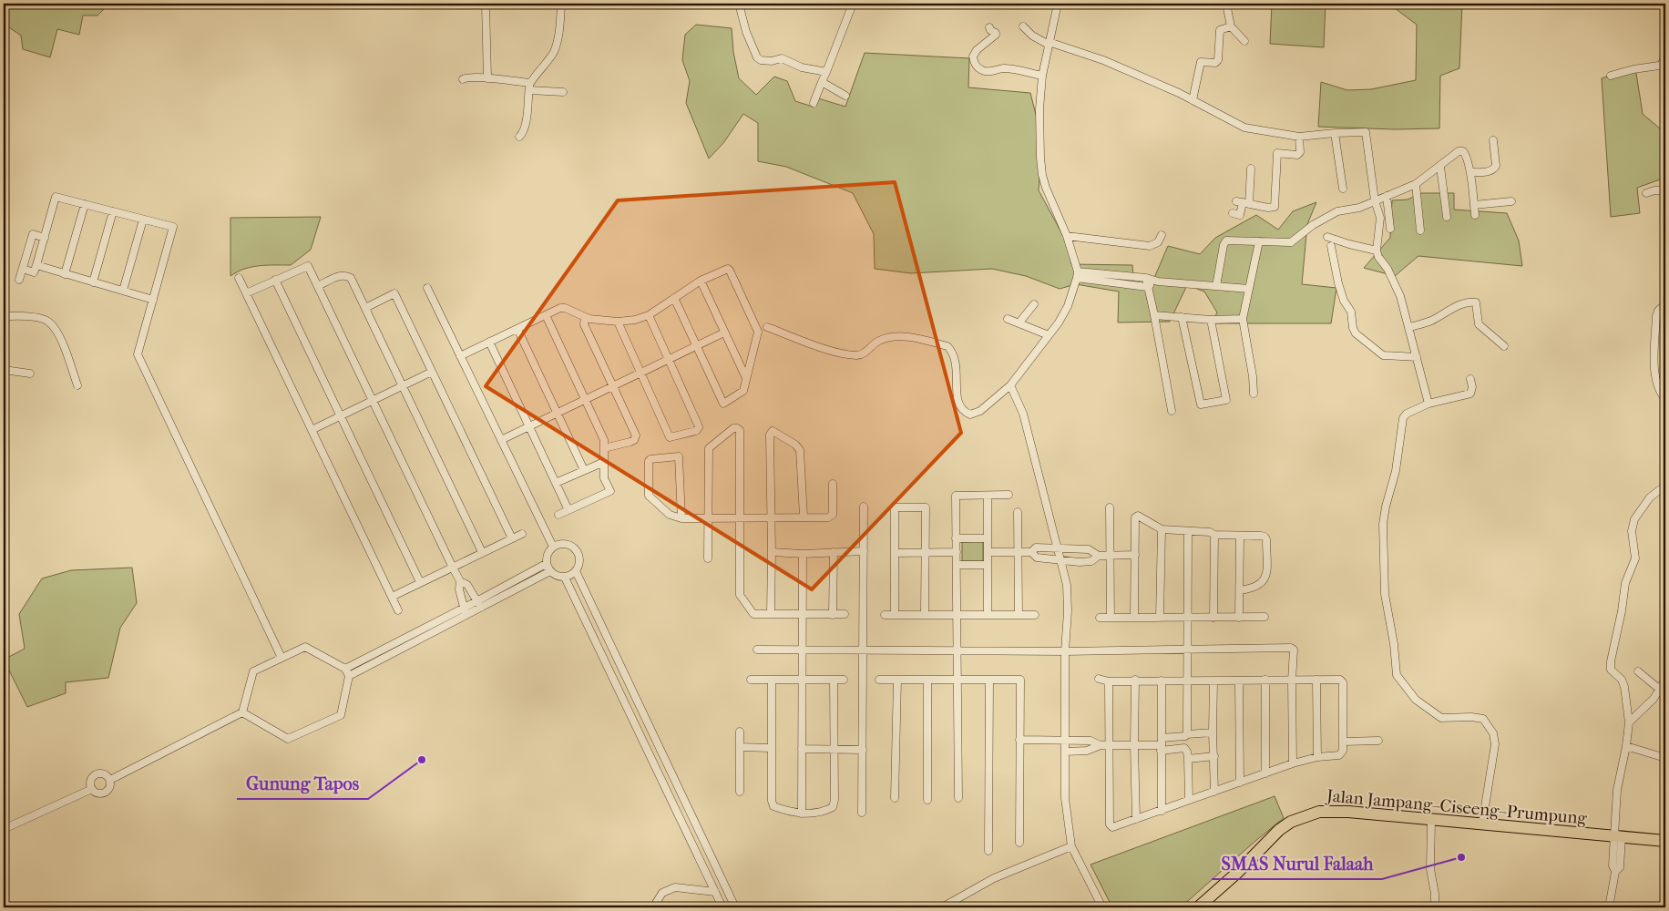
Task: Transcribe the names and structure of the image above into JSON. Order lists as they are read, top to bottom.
{
  "streets": {
    "main road": ["Jalan Jampang–Ciseeng–Prumpung"]
  },
  "places": ["Gunung Tapos", "SMAS Nurul Falaah"]
}
